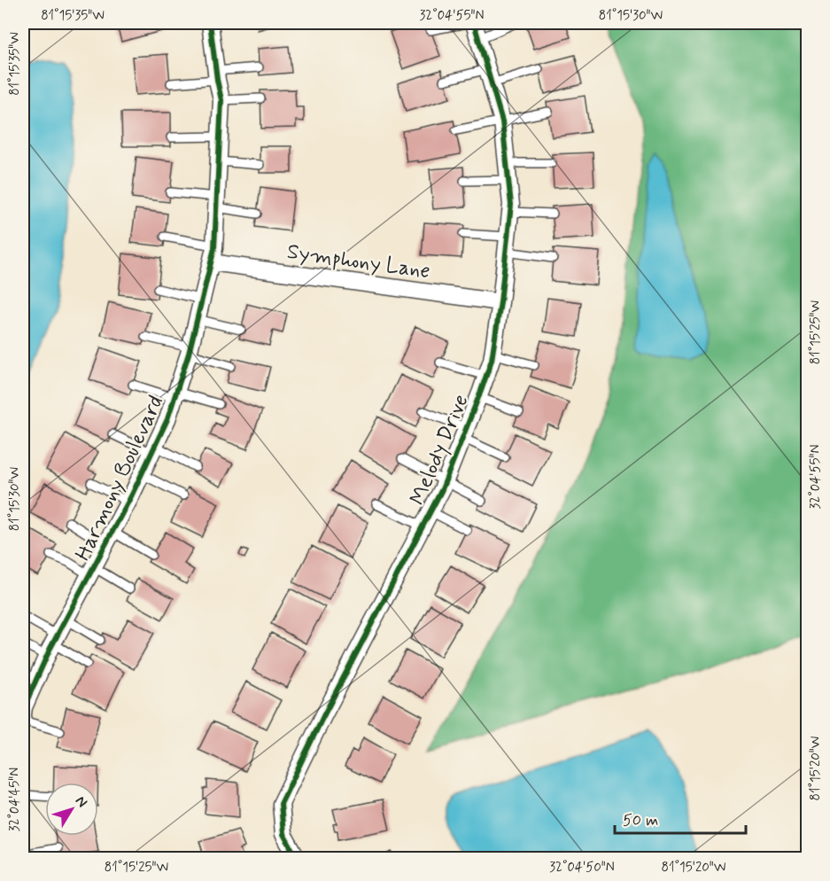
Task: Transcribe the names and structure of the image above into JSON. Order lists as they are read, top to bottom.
{
  "streets": {
    "street": ["Symphony Lane", "Melody Drive", "Harmony Boulevard"]
  },
  "crossings": [
    ["Symphony Lane", "Melody Drive"],
    ["Symphony Lane", "Harmony Boulevard"]
  ],
  "scale_bar": "50 m",
  "north": "top right",
  "coordinates": [
    "81°15'35\"W",
    "32°04'55\"N",
    "81°15'30\"W",
    "81°15'25\"W",
    "81°15'20\"W",
    "32°04'45\"N",
    "32°04'50\"N"
  ]
}
